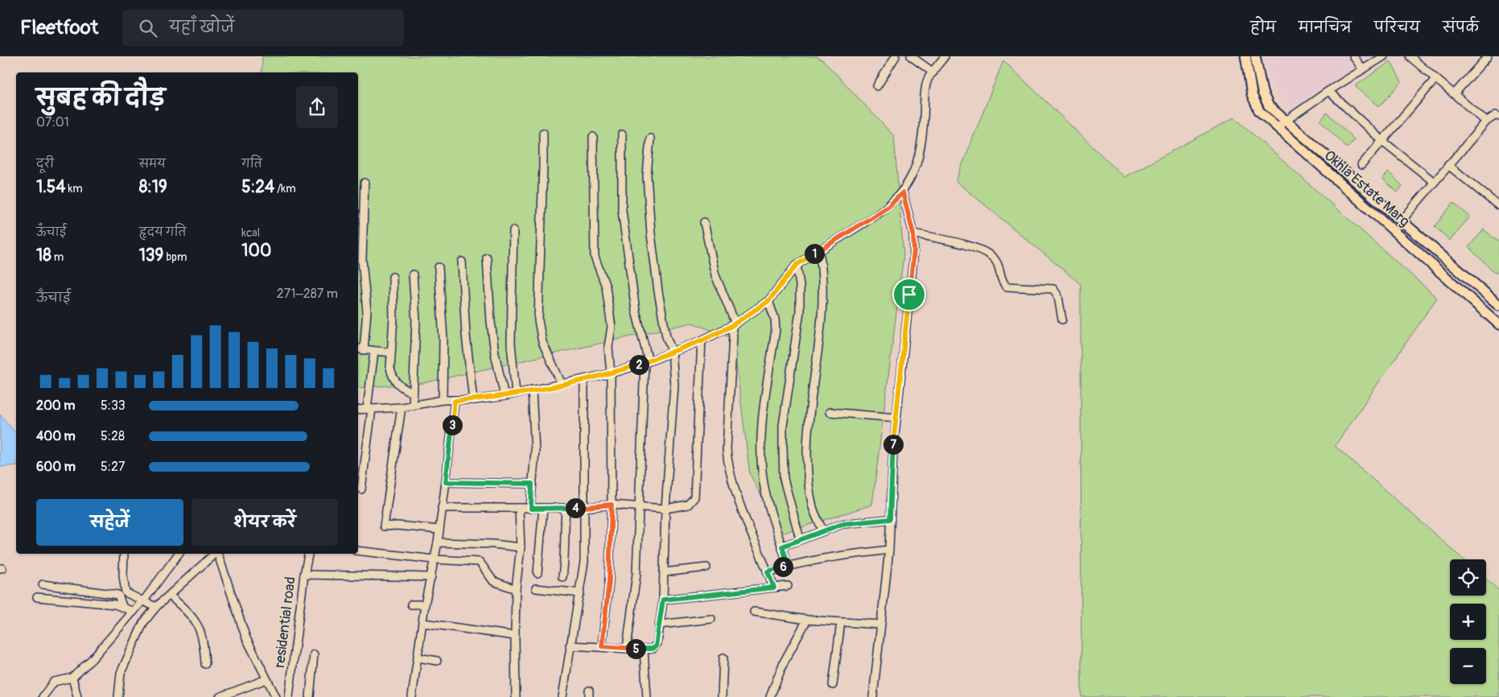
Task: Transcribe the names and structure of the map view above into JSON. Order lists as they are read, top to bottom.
{
  "streets": {
    "main road": ["Okhla Estate Marg"],
    "street": ["residential road"]
  },
  "page": {
    "header": "Fleetfoot",
    "search": "यहाँ खोजें",
    "nav": [
      "होम",
      "मानचित्र",
      "परिचय",
      "संपर्क"
    ],
    "heading": ["सुबह की दौड़", "07:01"],
    "stats": [
      ["दूरी", "1.54 km"],
      ["समय", "8:19"],
      ["गति", "5:24 /km"],
      ["ऊँचाई", "18 m"],
      ["हृदय गति", "139 bpm"],
      ["kcal", "100"]
    ],
    "pins": [
      "1",
      "2",
      "3",
      "7",
      "4",
      "6",
      "5"
    ],
    "chart": ["ऊँचाई", "271–287 m"],
    "list": [
      {
        "name": "200 m",
        "note": "5:33"
      },
      {
        "name": "400 m",
        "note": "5:28"
      },
      {
        "name": "600 m",
        "note": "5:27"
      }
    ],
    "buttons": ["सहेजें", "शेयर करें"],
    "map_buttons": ["+", "−"]
  }
}
